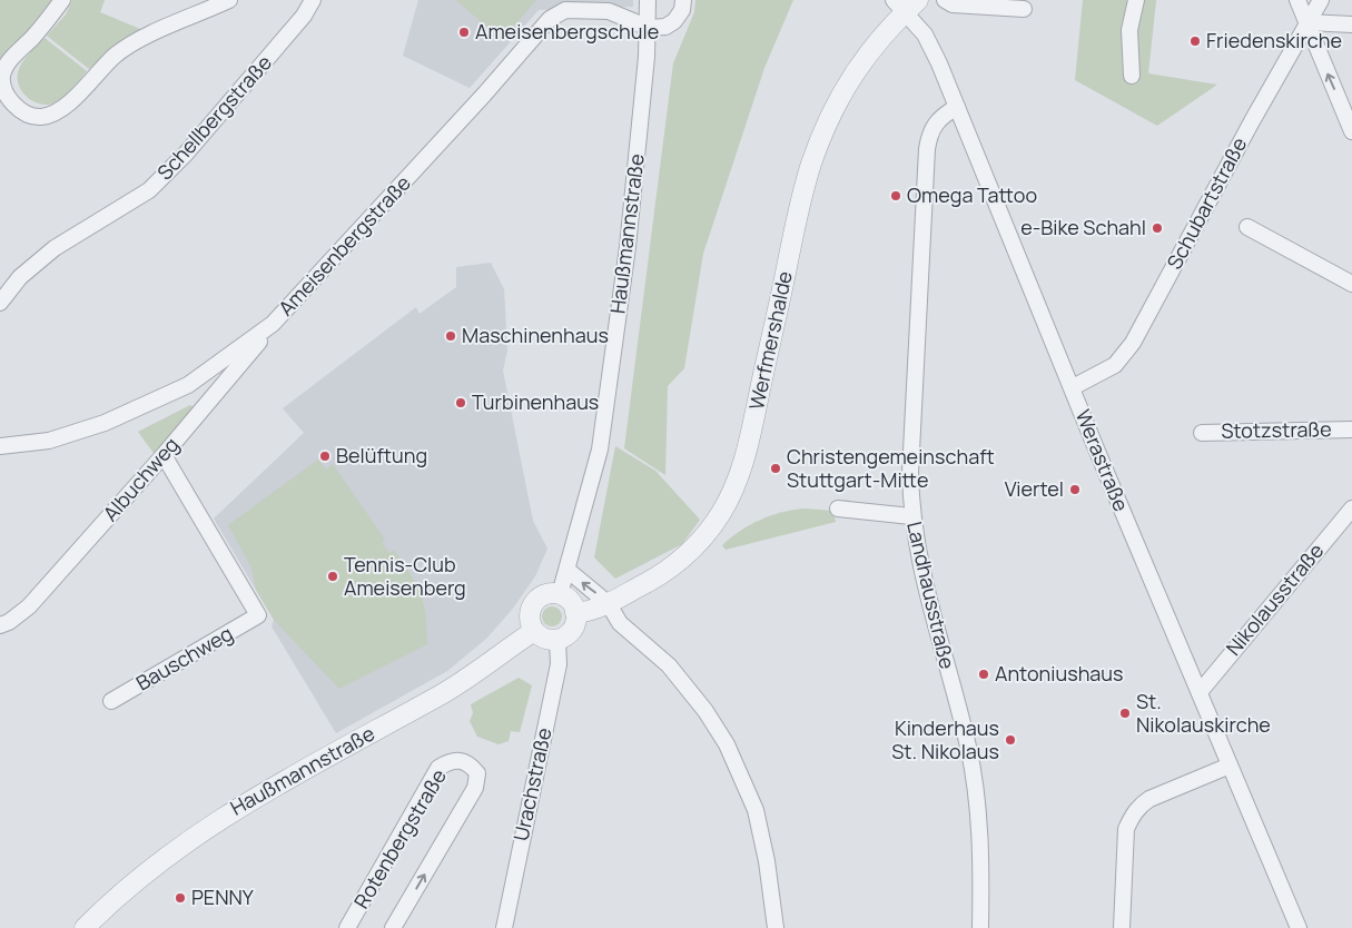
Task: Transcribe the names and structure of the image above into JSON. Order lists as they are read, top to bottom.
{
  "streets": {
    "street": [
      "Schellbergstraße",
      "Schubartstraße",
      "Haußmannstraße",
      "Ameisenbergstraße",
      "Werfmershalde",
      "Stotzstraße",
      "Werastraße",
      "Albuchweg",
      "Landhausstraße",
      "Nikolausstraße",
      "Bauschweg",
      "Urachstraße",
      "Rotenbergstraße"
    ]
  },
  "crossings": [
    ["Schubartstraße", "Werastraße"],
    ["Haußmannstraße", "Ameisenbergstraße"],
    ["Haußmannstraße", "Werfmershalde"],
    ["Haußmannstraße", "Urachstraße"],
    ["Ameisenbergstraße", "Albuchweg"],
    ["Werfmershalde", "Werastraße"],
    ["Werfmershalde", "Urachstraße"],
    ["Werastraße", "Landhausstraße"],
    ["Werastraße", "Nikolausstraße"],
    ["Albuchweg", "Bauschweg"]
  ],
  "places": [
    "Ameisenbergschule",
    "Friedenskirche",
    "Omega Tattoo",
    "e-Bike Schahl",
    "Maschinenhaus",
    "Turbinenhaus",
    "Belüftung",
    "Christengemeinschaft Stuttgart-Mitte",
    "Viertel",
    "Tennis-Club Ameisenberg",
    "Antoniushaus",
    "St. Nikolauskirche",
    "Kinderhaus St. Nikolaus",
    "PENNY"
  ]
}
